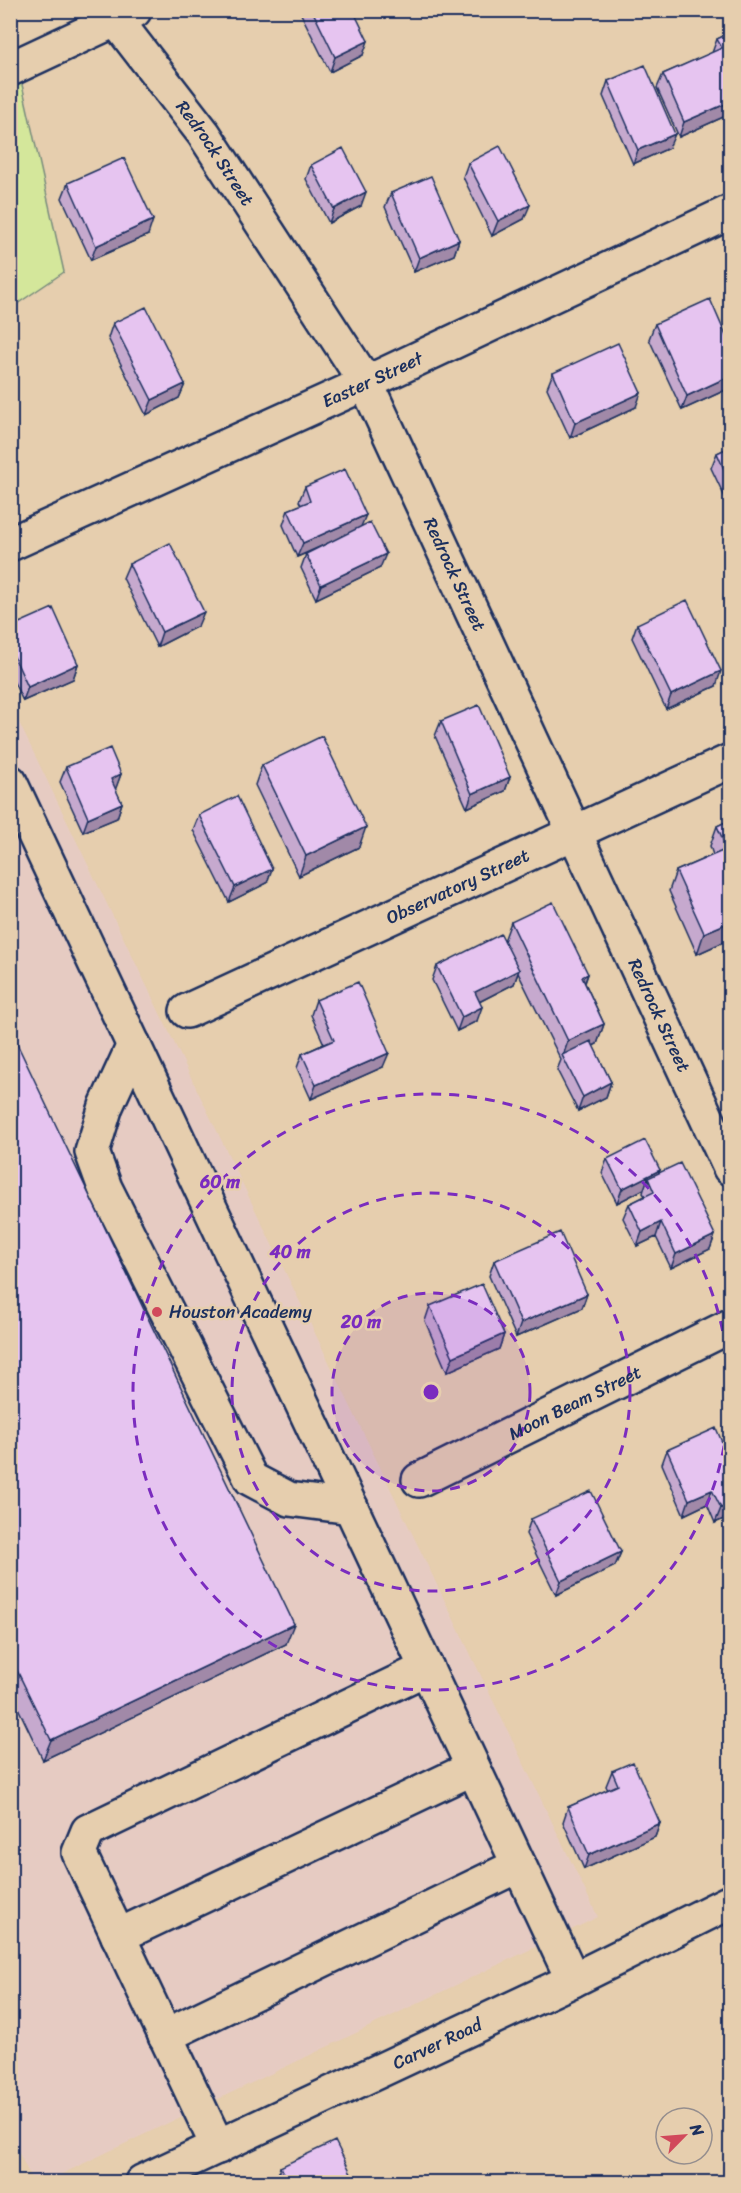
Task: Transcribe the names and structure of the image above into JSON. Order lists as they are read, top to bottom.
{
  "streets": {
    "street": [
      "Redrock Street",
      "Easter Street",
      "Observatory Street",
      "Moon Beam Street",
      "Carver Road"
    ]
  },
  "crossings": [
    ["Redrock Street", "Easter Street"],
    ["Redrock Street", "Observatory Street"]
  ],
  "places": ["Houston Academy"],
  "north": "top right",
  "rings": ["60 m", "40 m", "20 m"]
}
